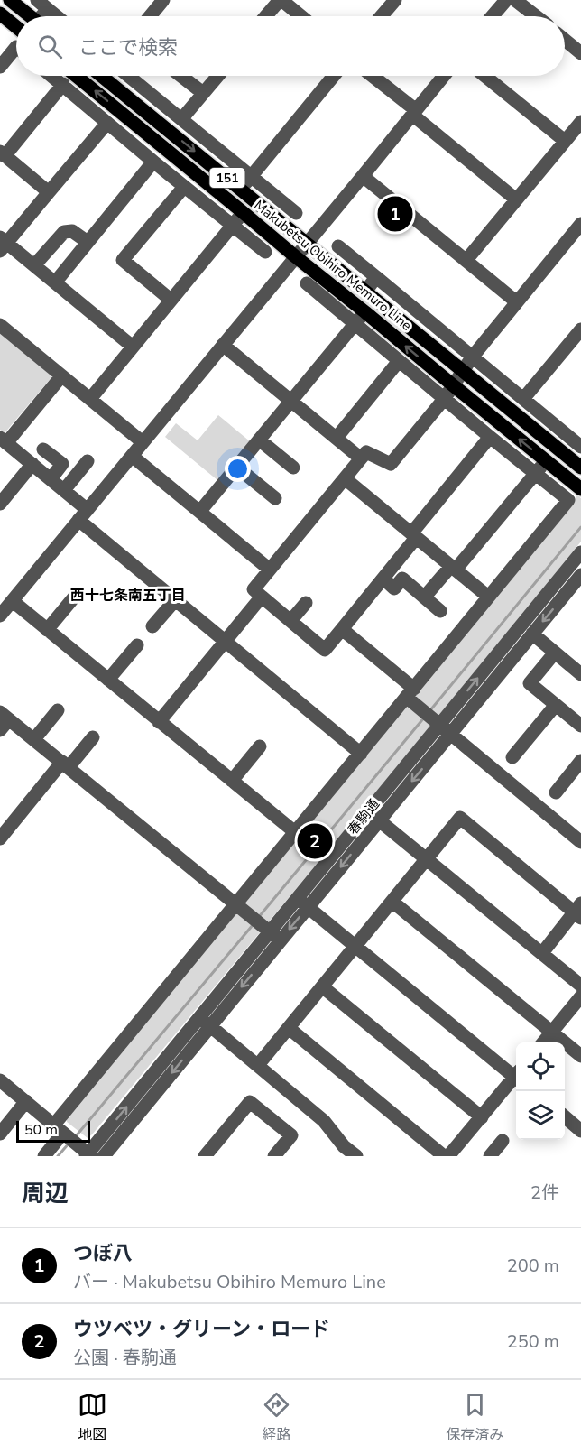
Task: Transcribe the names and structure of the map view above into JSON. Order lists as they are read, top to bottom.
{
  "streets": {
    "main road": ["151", "Makubetsu Obihiro Memuro Line"],
    "street": ["春駒通"]
  },
  "districts": ["西十七条南五丁目"],
  "scale_bar": "50 m",
  "page": {
    "search": "ここで検索",
    "pins": ["1", "2"],
    "scale": "50 m",
    "heading": ["周辺", "2件"],
    "list": [
      {
        "mark": "1",
        "name": "つぼ八",
        "note": "バー · Makubetsu Obihiro Memuro Line",
        "value": "200 m"
      },
      {
        "mark": "2",
        "name": "ウツベツ・グリーン・ロード",
        "note": "公園 · 春駒通",
        "value": "250 m"
      }
    ],
    "nav": ["地図", "経路", "保存済み"]
  }
}
